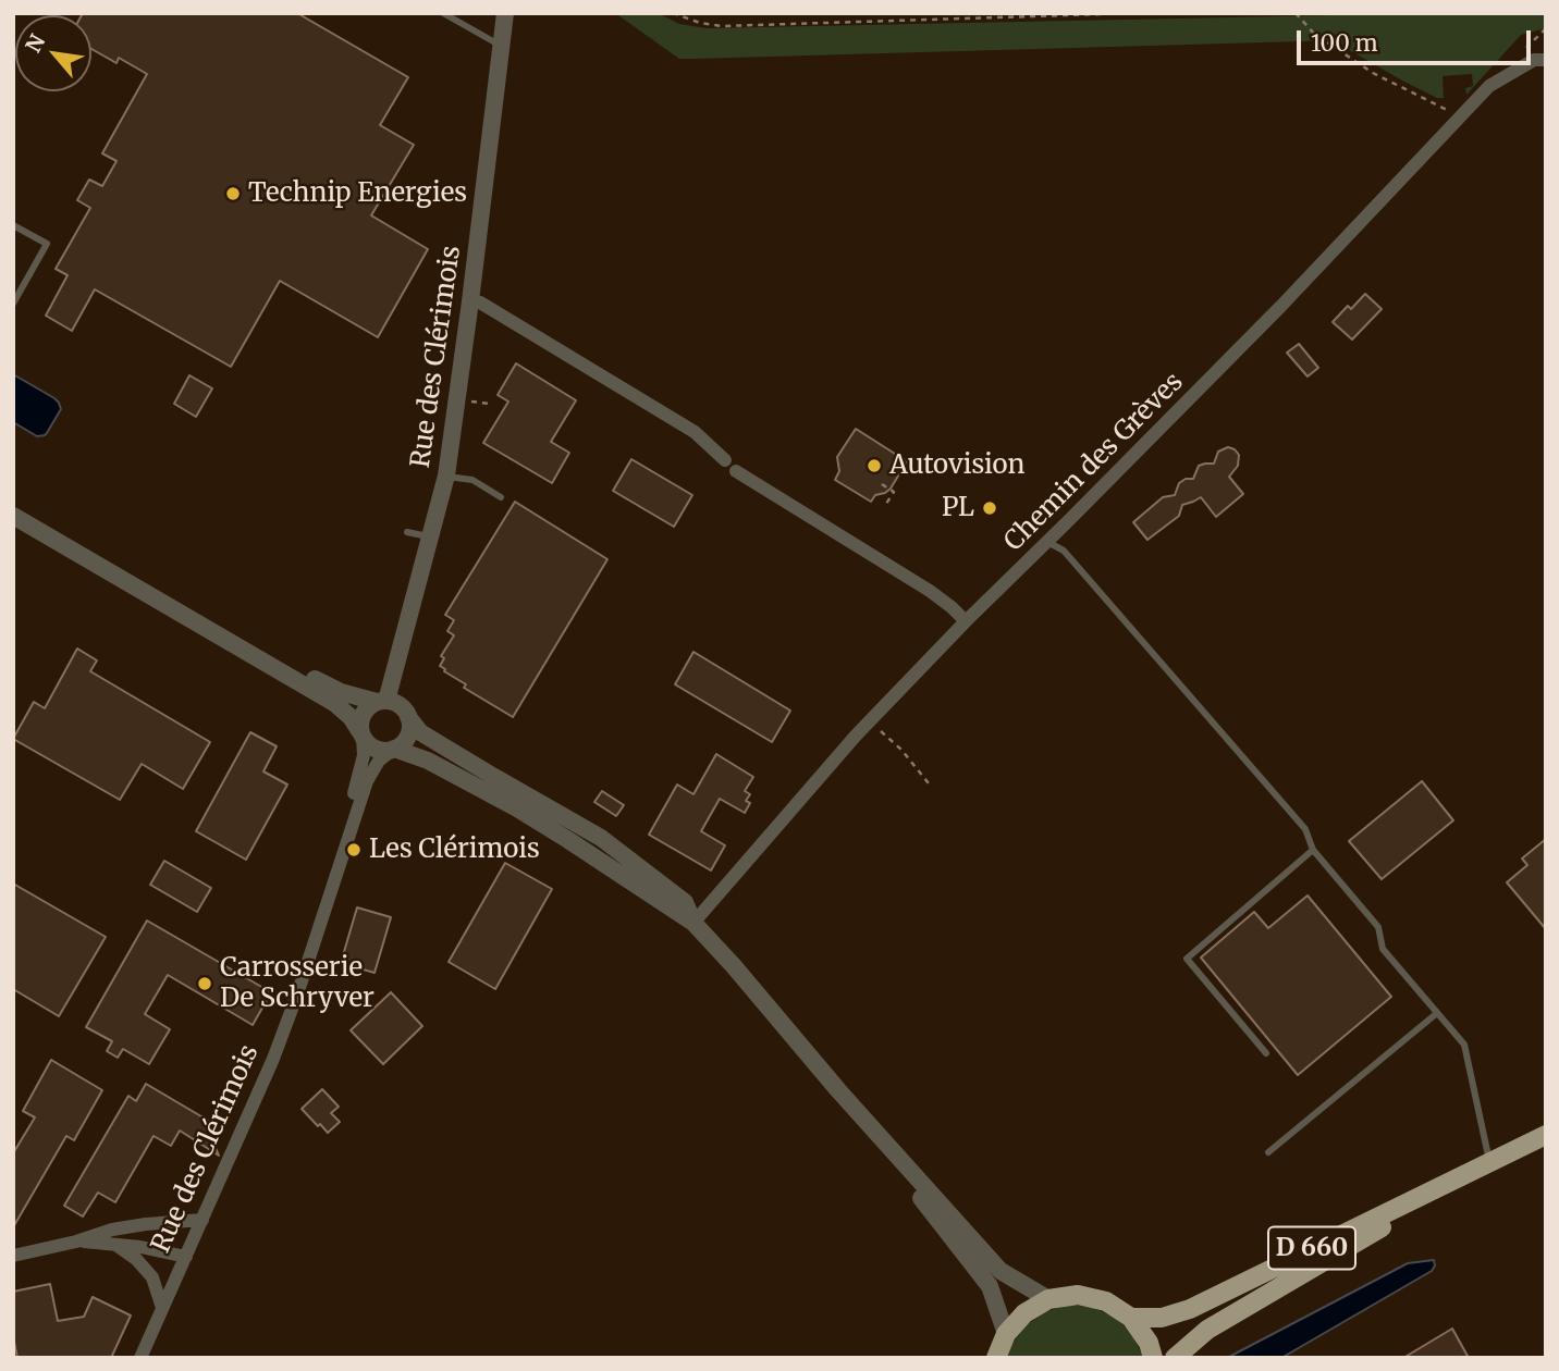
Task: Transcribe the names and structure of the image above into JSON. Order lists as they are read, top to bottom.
{
  "streets": {
    "main road": ["D 660"],
    "street": ["Rue des Clérimois", "Chemin des Grèves"]
  },
  "places": [
    "Technip Energies",
    "Autovision",
    "PL",
    "Les Clérimois",
    "Carrosserie De Schryver"
  ],
  "scale_bar": "100 m",
  "north": "top left"
}
